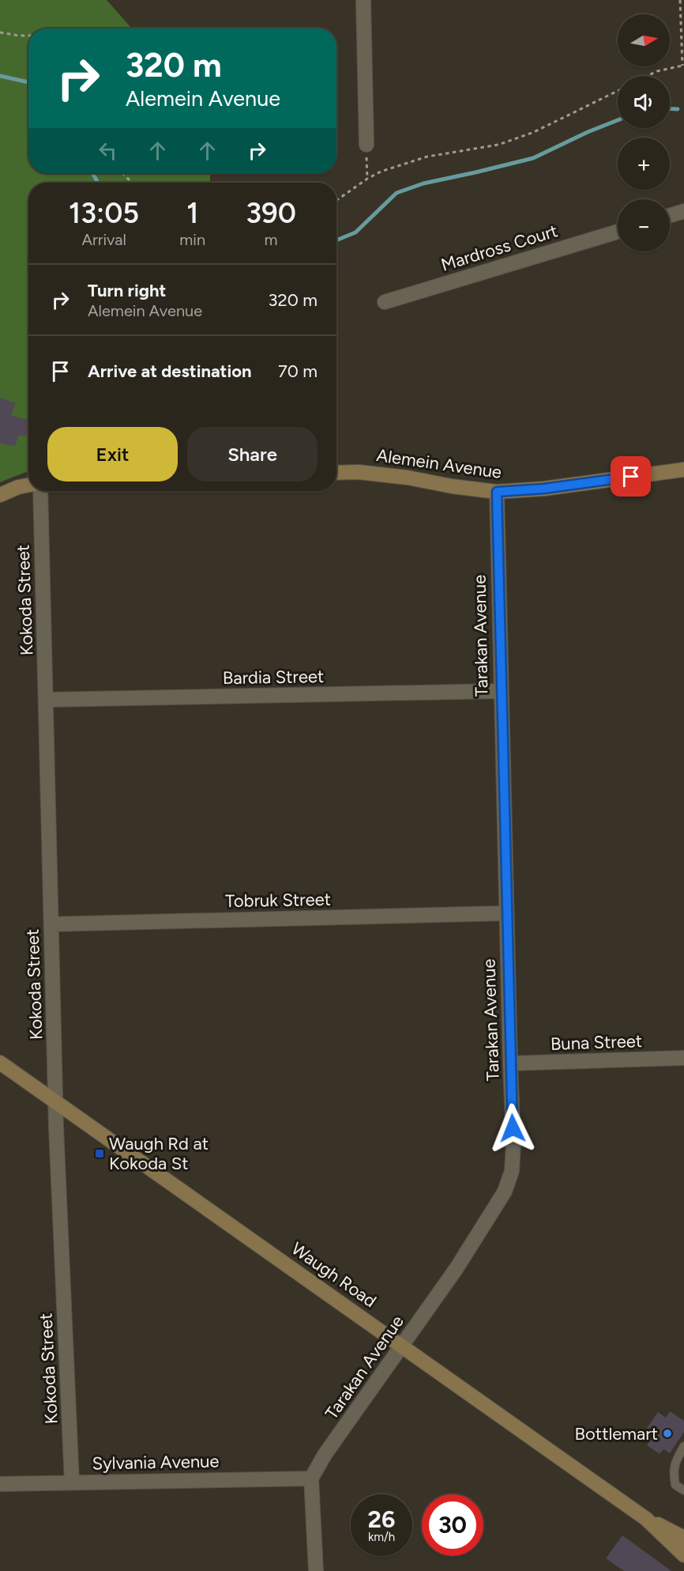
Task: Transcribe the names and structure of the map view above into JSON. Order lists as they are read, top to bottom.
{
  "streets": {
    "main road": ["Alemein Avenue", "Waugh Road"],
    "street": [
      "Mardross Court",
      "Kokoda Street",
      "Tarakan Avenue",
      "Bardia Street",
      "Tobruk Street",
      "Buna Street",
      "Sylvania Avenue"
    ]
  },
  "crossings": [
    ["Alemein Avenue", "Tarakan Avenue"],
    ["Kokoda Street", "Bardia Street"],
    ["Kokoda Street", "Tobruk Street"],
    ["Kokoda Street", "Waugh Road"],
    ["Kokoda Street", "Sylvania Avenue"],
    ["Tarakan Avenue", "Bardia Street"],
    ["Tarakan Avenue", "Tobruk Street"],
    ["Tarakan Avenue", "Buna Street"],
    ["Tarakan Avenue", "Waugh Road"],
    ["Tarakan Avenue", "Sylvania Avenue"]
  ],
  "places": {
    "transit": ["Waugh Rd at Kokoda St"],
    "other": ["Bottlemart"]
  },
  "north": "right",
  "page": {
    "map_buttons": ["+", "−"],
    "turn": ["320 m", "Alemein Avenue"],
    "eta": [
      "13:05",
      "Arrival",
      "1",
      "min",
      "390",
      "m"
    ],
    "list": [
      {
        "name": "Turn right",
        "note": "Alemein Avenue",
        "value": "320 m"
      },
      {
        "name": "Arrive at destination",
        "value": "70 m"
      }
    ],
    "buttons": ["Exit", "Share"],
    "speed": "26 km/h",
    "limit": "30"
  }
}
